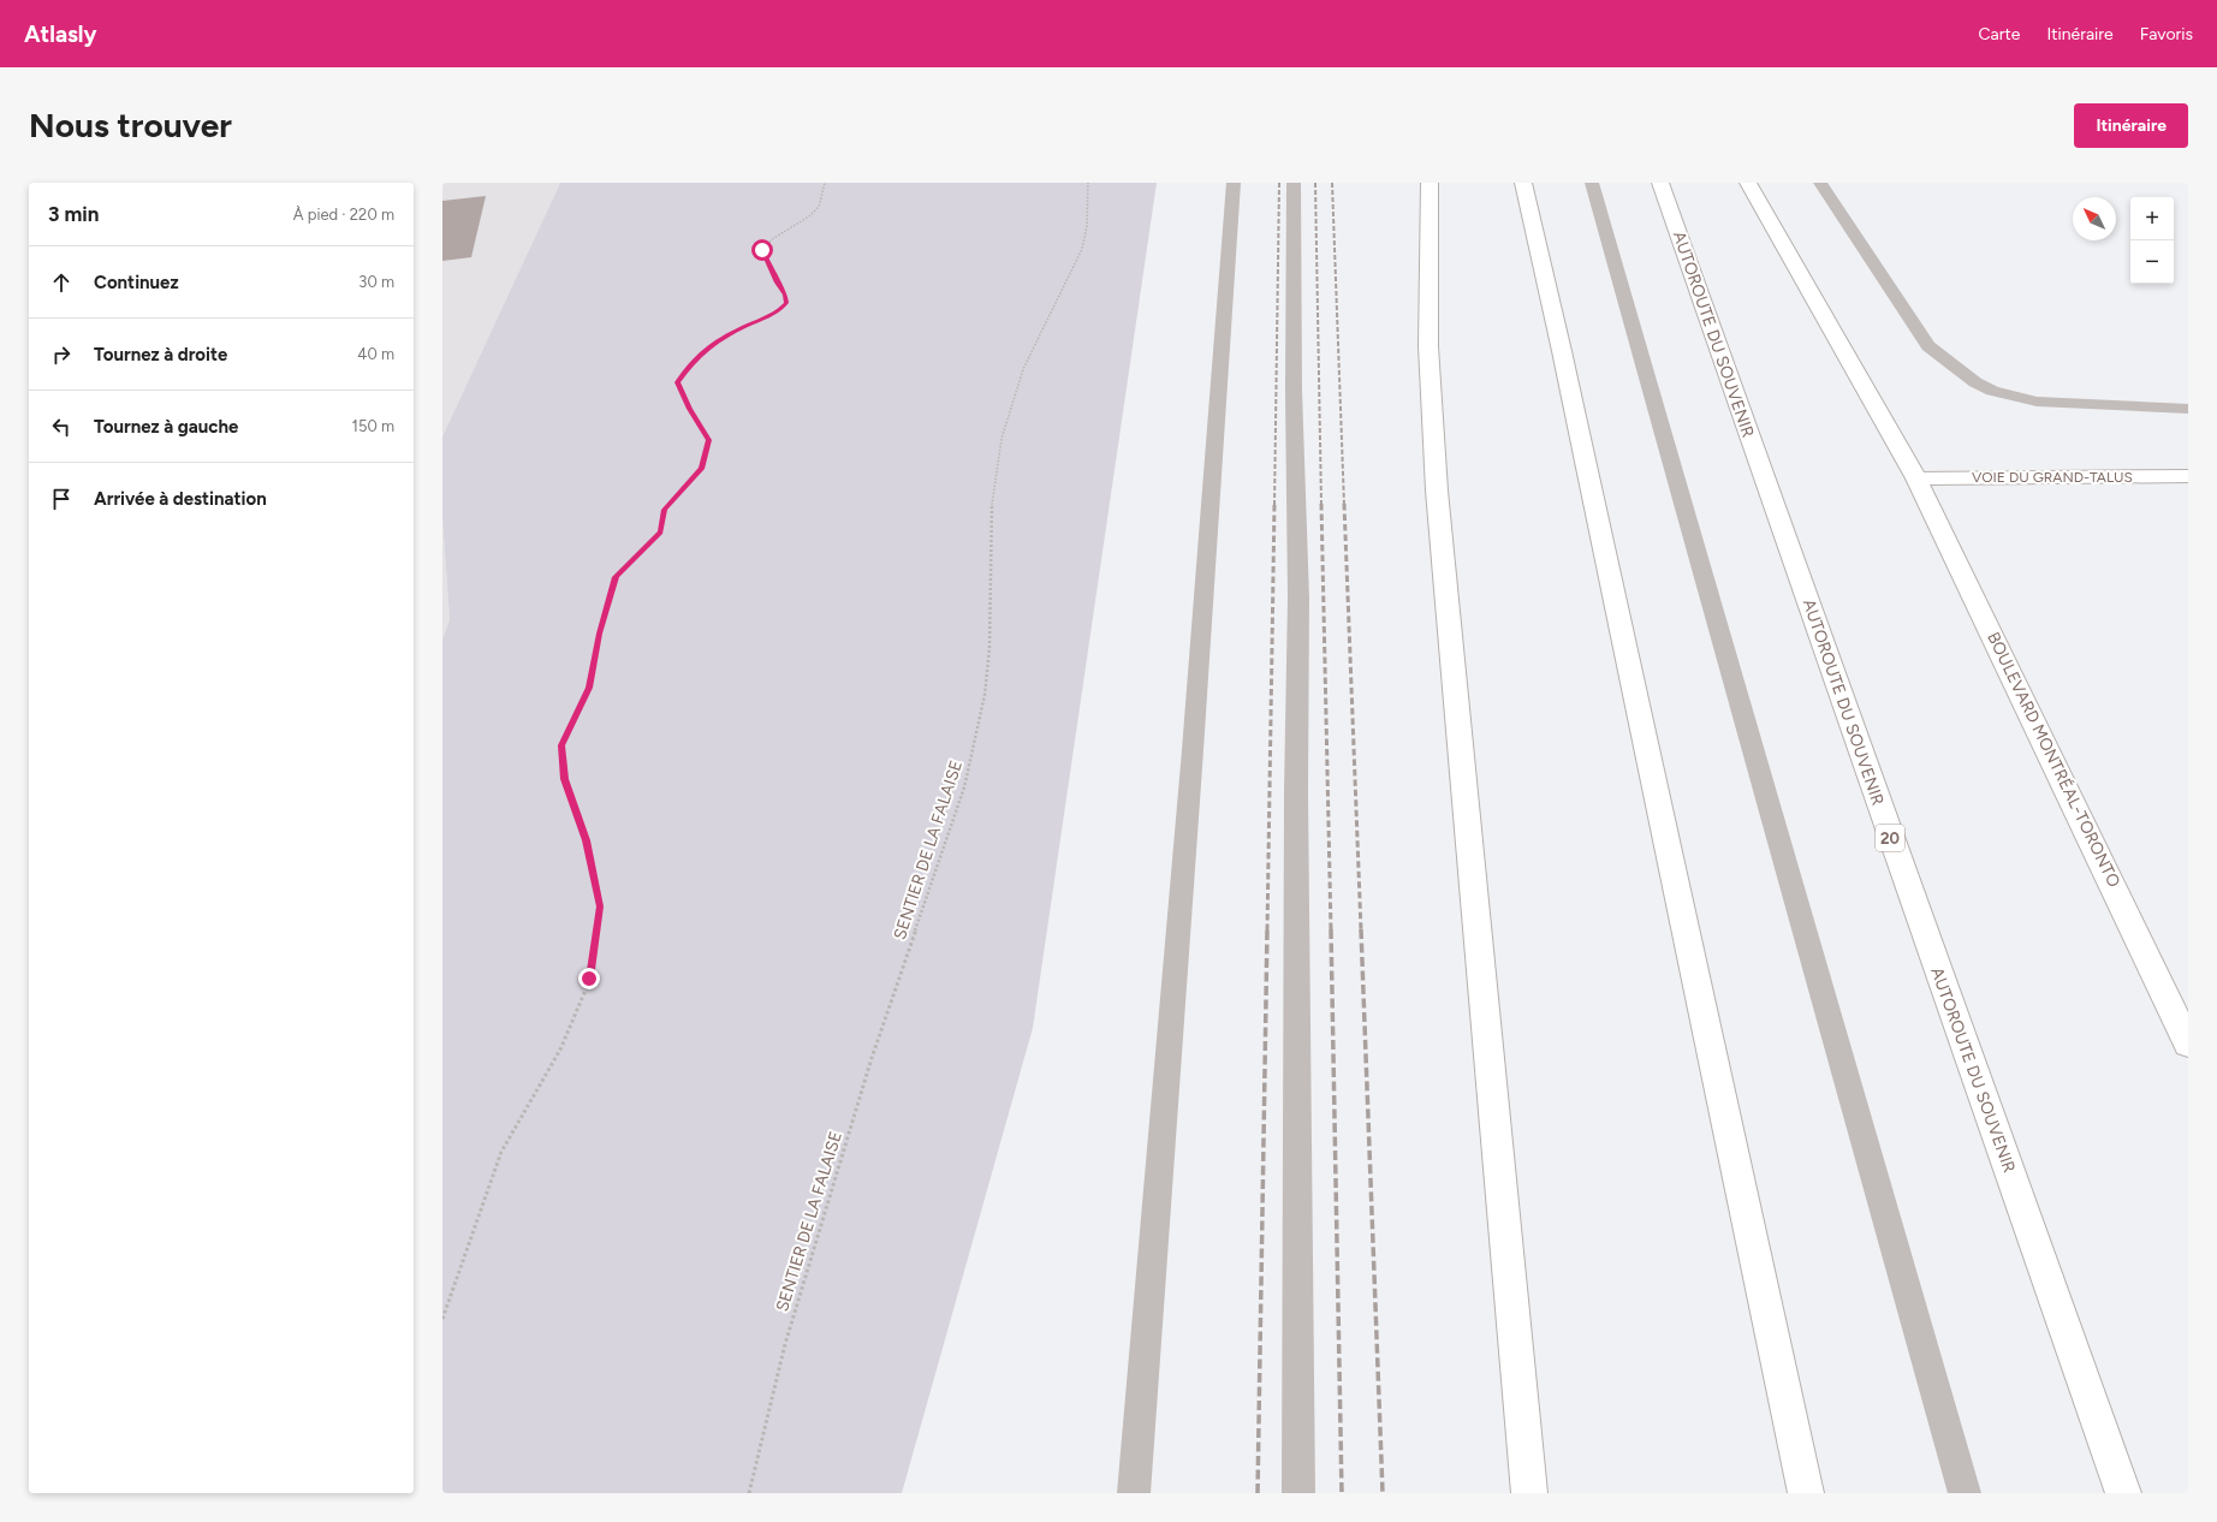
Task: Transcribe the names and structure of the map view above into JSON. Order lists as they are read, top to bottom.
{
  "streets": {
    "main road": [
      "AUTOROUTE DU SOUVENIR",
      "VOIE DU GRAND-TALUS",
      "BOULEVARD MONTRÉAL-TORONTO",
      "20"
    ],
    "path": ["SENTIER DE LA FALAISE"]
  },
  "crossings": [
    ["VOIE DU GRAND-TALUS", "BOULEVARD MONTRÉAL-TORONTO"]
  ],
  "north": "top left",
  "page": {
    "header": "Atlasly",
    "nav": ["Carte", "Itinéraire", "Favoris"],
    "buttons": "Itinéraire",
    "title": "Nous trouver",
    "heading": ["3 min", "À pied · 220 m"],
    "map_buttons": ["+", "−"],
    "list": [
      ["Continuez", "30 m"],
      ["Tournez à droite", "40 m"],
      ["Tournez à gauche", "150 m"],
      "Arrivée à destination"
    ]
  }
}
